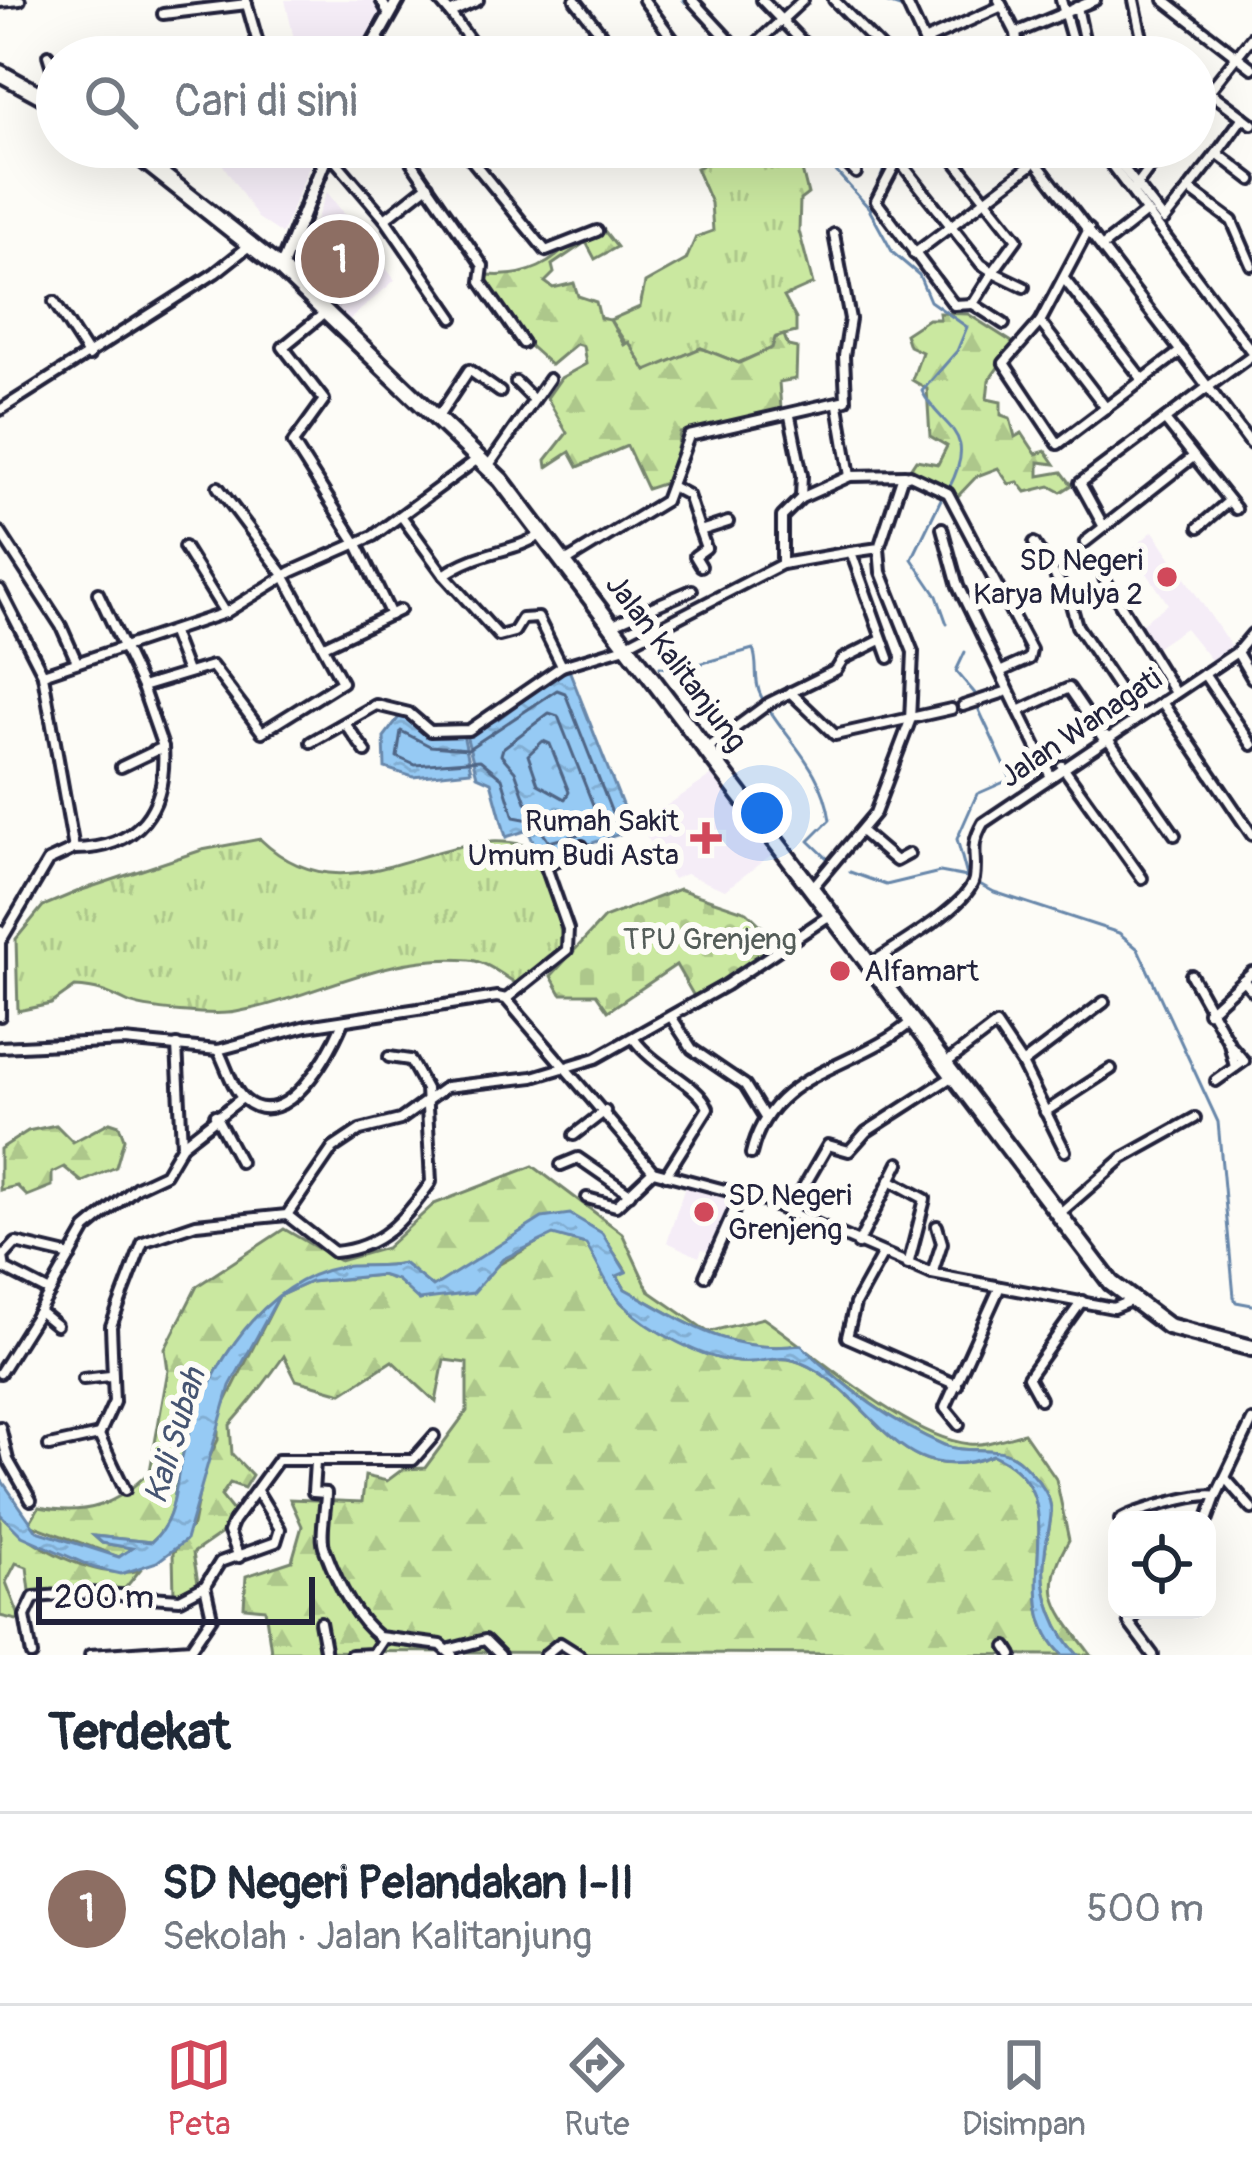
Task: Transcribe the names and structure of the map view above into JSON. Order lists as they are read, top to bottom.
{
  "streets": {
    "main road": ["Jalan Kalitanjung"],
    "street": ["Jalan Wanagati"]
  },
  "crossings": [
    ["Jalan Kalitanjung", "Jalan Wanagati"]
  ],
  "water": ["Kali Subah"],
  "parks": ["TPU Grenjeng"],
  "places": {
    "other": ["SD Negeri Karya Mulya 2", "Alfamart", "SD Negeri Grenjeng"],
    "health": ["Rumah Sakit Umum Budi Asta"]
  },
  "scale_bar": "200 m",
  "page": {
    "search": "Cari di sini",
    "pins": "1",
    "scale": "200 m",
    "heading": "Terdekat",
    "list": [
      {
        "mark": "1",
        "name": "SD Negeri Pelandakan I-II",
        "note": "Sekolah · Jalan Kalitanjung",
        "value": "500 m"
      }
    ],
    "nav": ["Peta", "Rute", "Disimpan"]
  }
}
